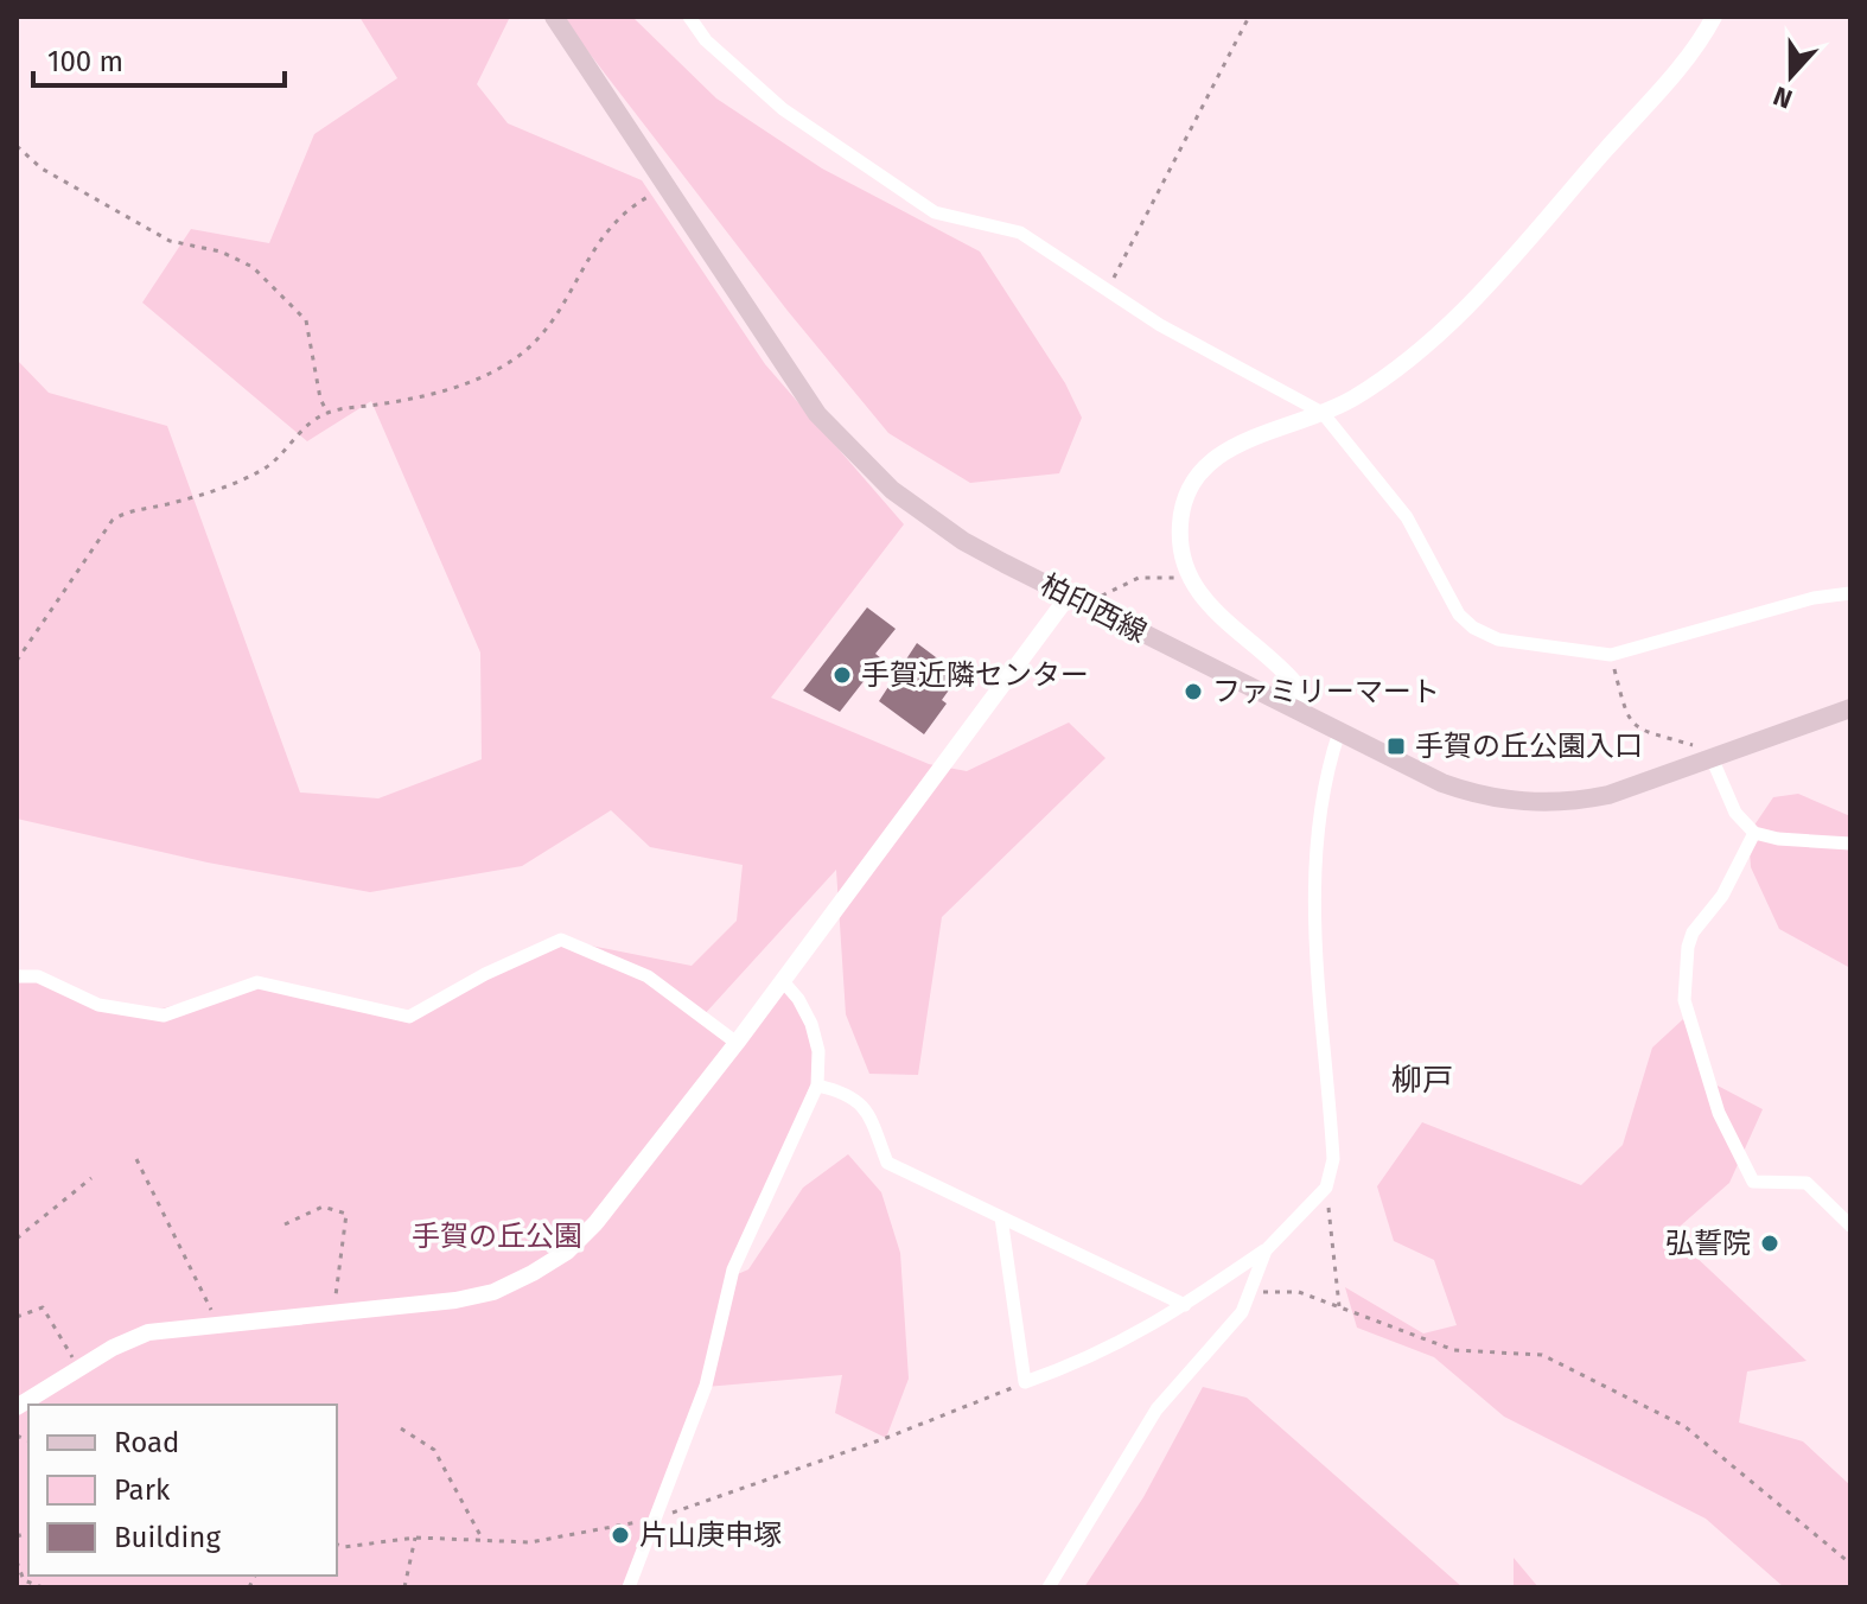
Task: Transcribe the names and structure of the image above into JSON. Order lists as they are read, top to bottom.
{
  "streets": {
    "main road": ["柏印西線"]
  },
  "districts": ["柳戸"],
  "parks": ["手賀の丘公園"],
  "places": {
    "other": [
      "手賀近隣センター",
      "ファミリーマート",
      "弘誓院",
      "片山庚申塚"
    ],
    "transit": ["手賀の丘公園入口"]
  },
  "legend": ["Road", "Park", "Building"],
  "scale_bar": "100 m",
  "north": "bottom"
}
